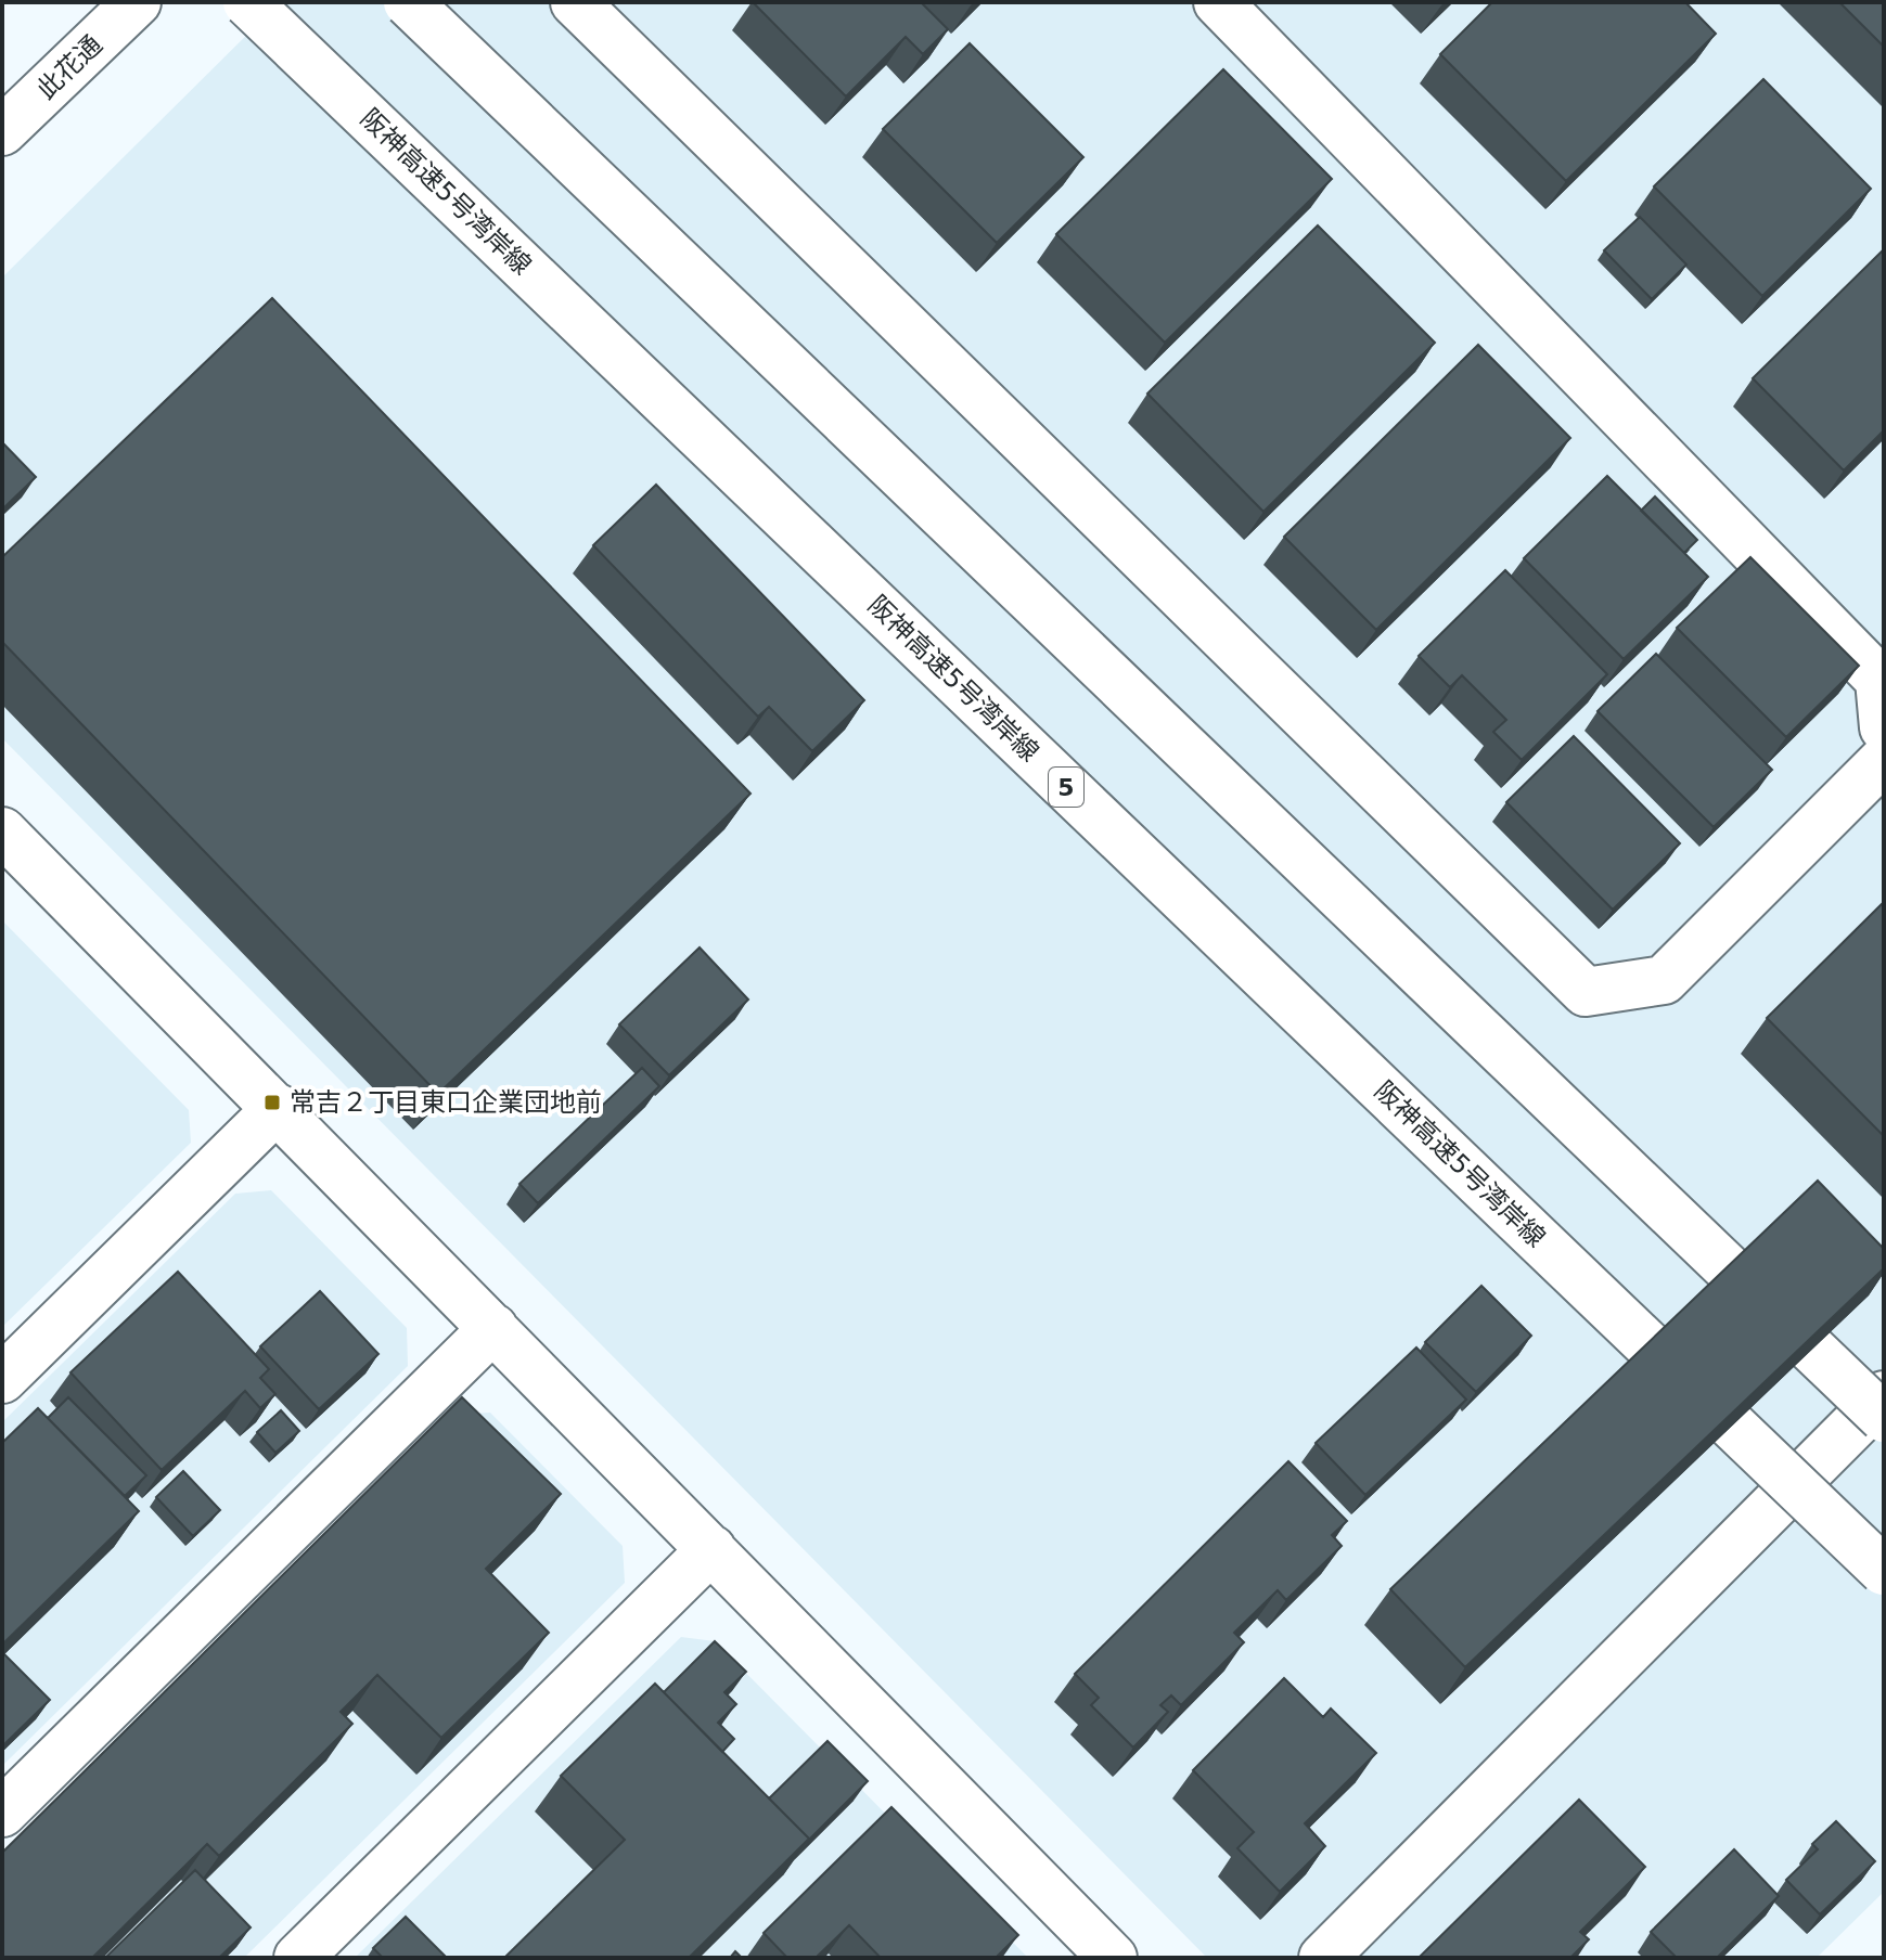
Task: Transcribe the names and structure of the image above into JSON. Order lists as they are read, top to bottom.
{
  "streets": {
    "main road": ["此花通", "阪神高速5号湾岸線", "5"]
  },
  "places": {
    "transit": ["常吉２丁目東口企業団地前"]
  }
}
